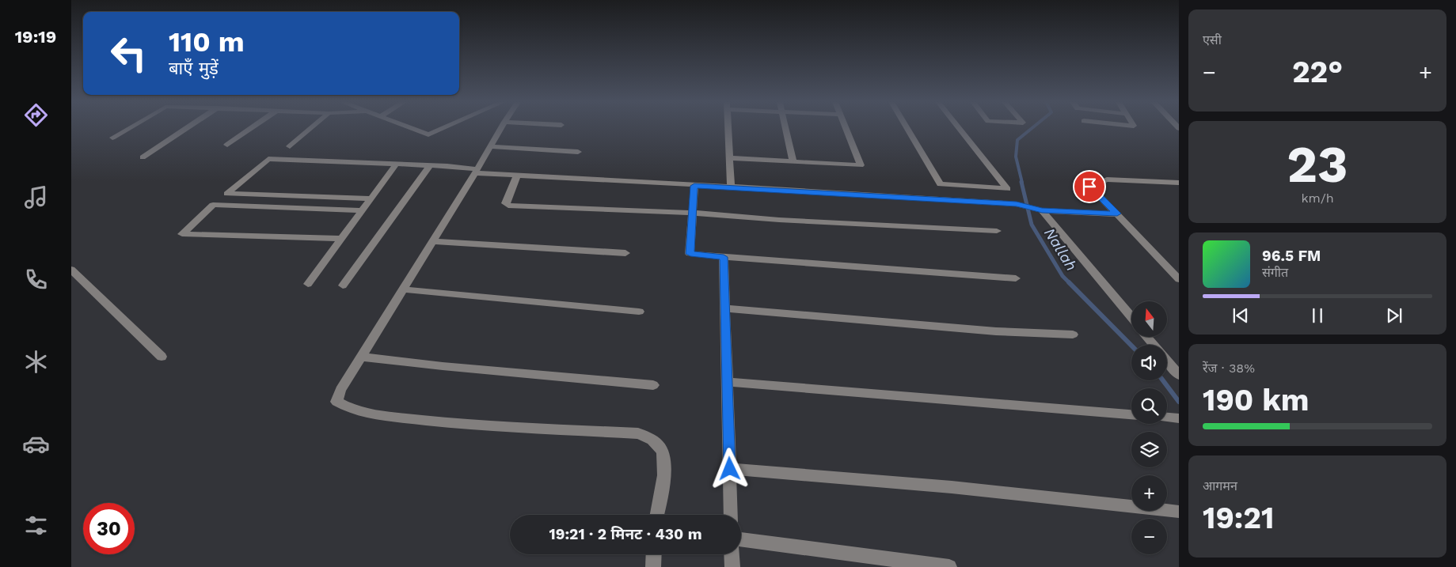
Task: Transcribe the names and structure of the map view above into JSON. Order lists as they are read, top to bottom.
{
  "water": ["Nallah"],
  "north": "top",
  "page": {
    "tabs": "19:19",
    "tile": [
      "एसी",
      ["23", "km/h"],
      ["रेंज · 38%", "190 km"],
      ["आगमन", "19:21"]
    ],
    "turn": ["110 m", "बाएँ मुड़ें"],
    "heat": ["−", "22°", "+"],
    "song": ["96.5 FM", "संगीत"],
    "map_buttons": ["+", "−"],
    "limit": "30",
    "trip": "19:21 · 2 मिनट · 430 m"
  }
}
